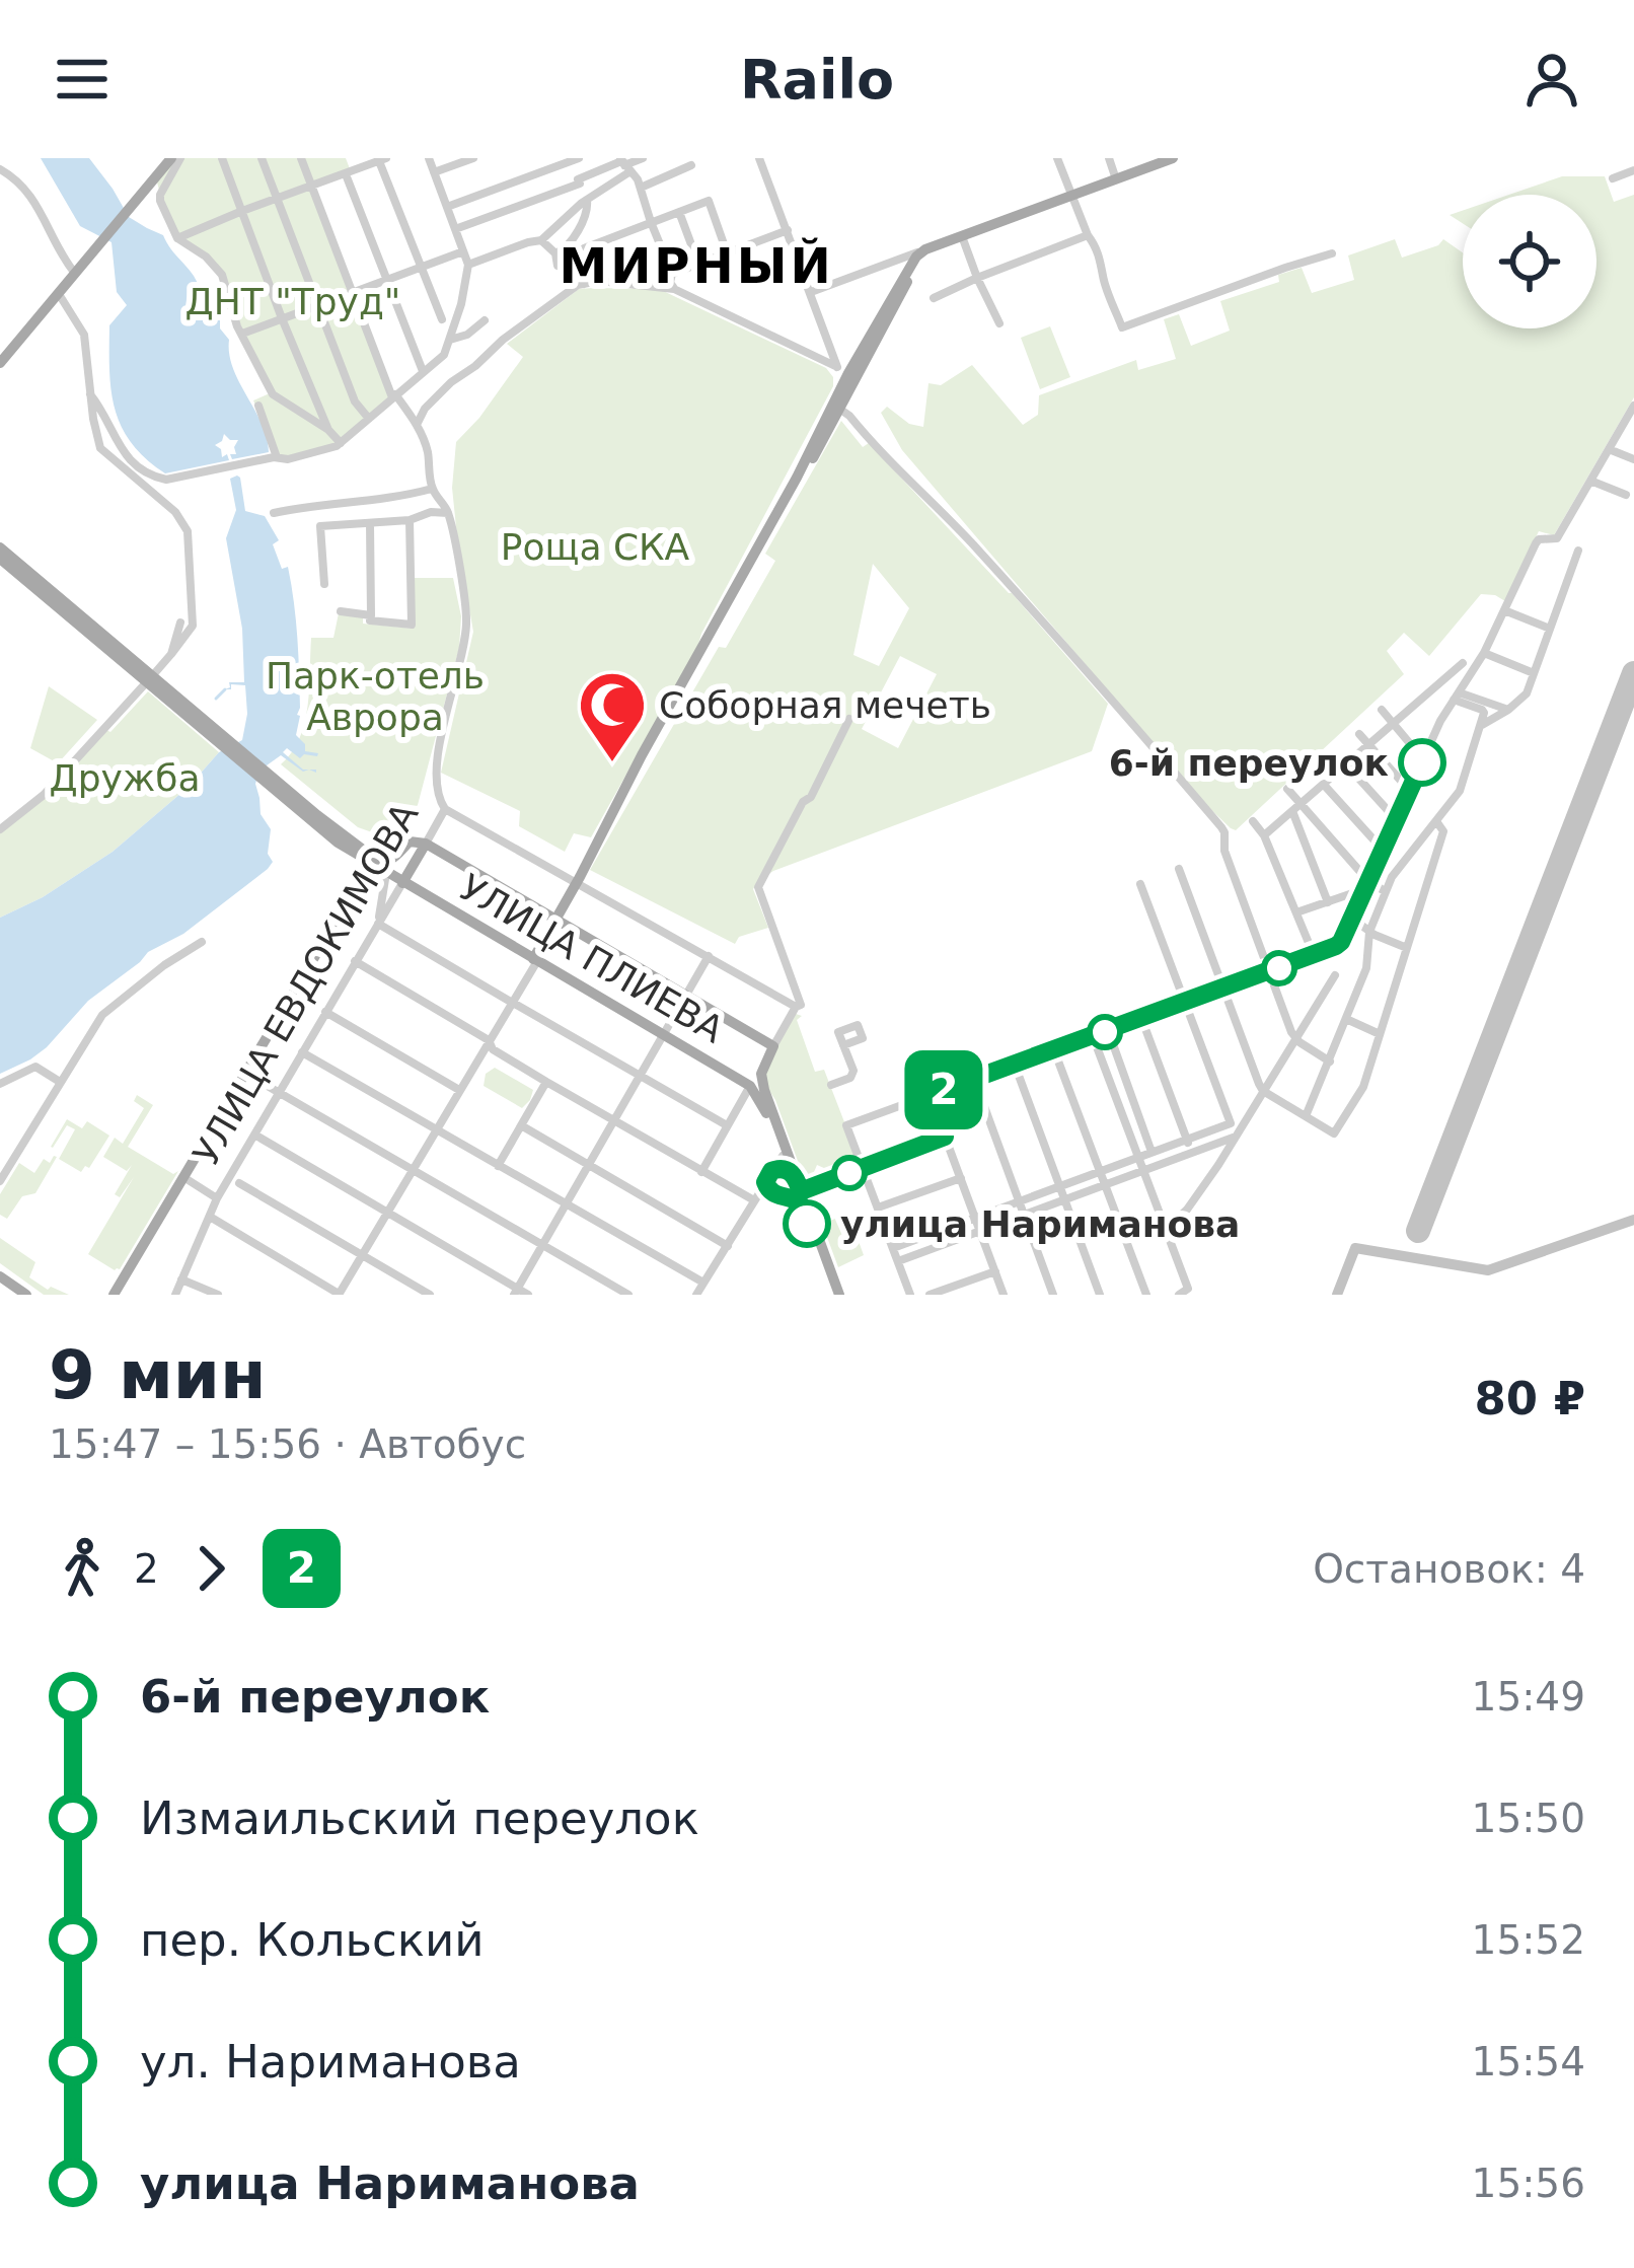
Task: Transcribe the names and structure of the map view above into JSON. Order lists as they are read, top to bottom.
{
  "streets": {
    "main road": ["УЛИЦА ПЛИЕВА", "УЛИЦА ЕВДОКИМОВА"]
  },
  "crossings": [
    ["УЛИЦА ПЛИЕВА", "УЛИЦА ЕВДОКИМОВА"]
  ],
  "districts": ["МИРНЫЙ"],
  "parks": [
    "ДНТ \"Труд\"",
    "Роща СКА",
    "Парк-отель Аврора",
    "Дружба"
  ],
  "places": {
    "other": ["6-й переулок", "улица Нариманова"],
    "mosque": ["Соборная мечеть"]
  },
  "lines": ["bus line 2"],
  "page": {
    "header": "Railo",
    "on_map": "2",
    "heading": ["9 мин", "15:47 – 15:56 · Автобус", "80 ₽"],
    "legs": ["2", "2", "Остановок: 4"],
    "list": [
      {
        "name": "6-й переулок",
        "value": "15:49"
      },
      {
        "name": "Измаильский переулок",
        "value": "15:50"
      },
      {
        "name": "пер. Кольский",
        "value": "15:52"
      },
      {
        "name": "ул. Нариманова",
        "value": "15:54"
      },
      {
        "name": "улица Нариманова",
        "value": "15:56"
      }
    ]
  }
}
